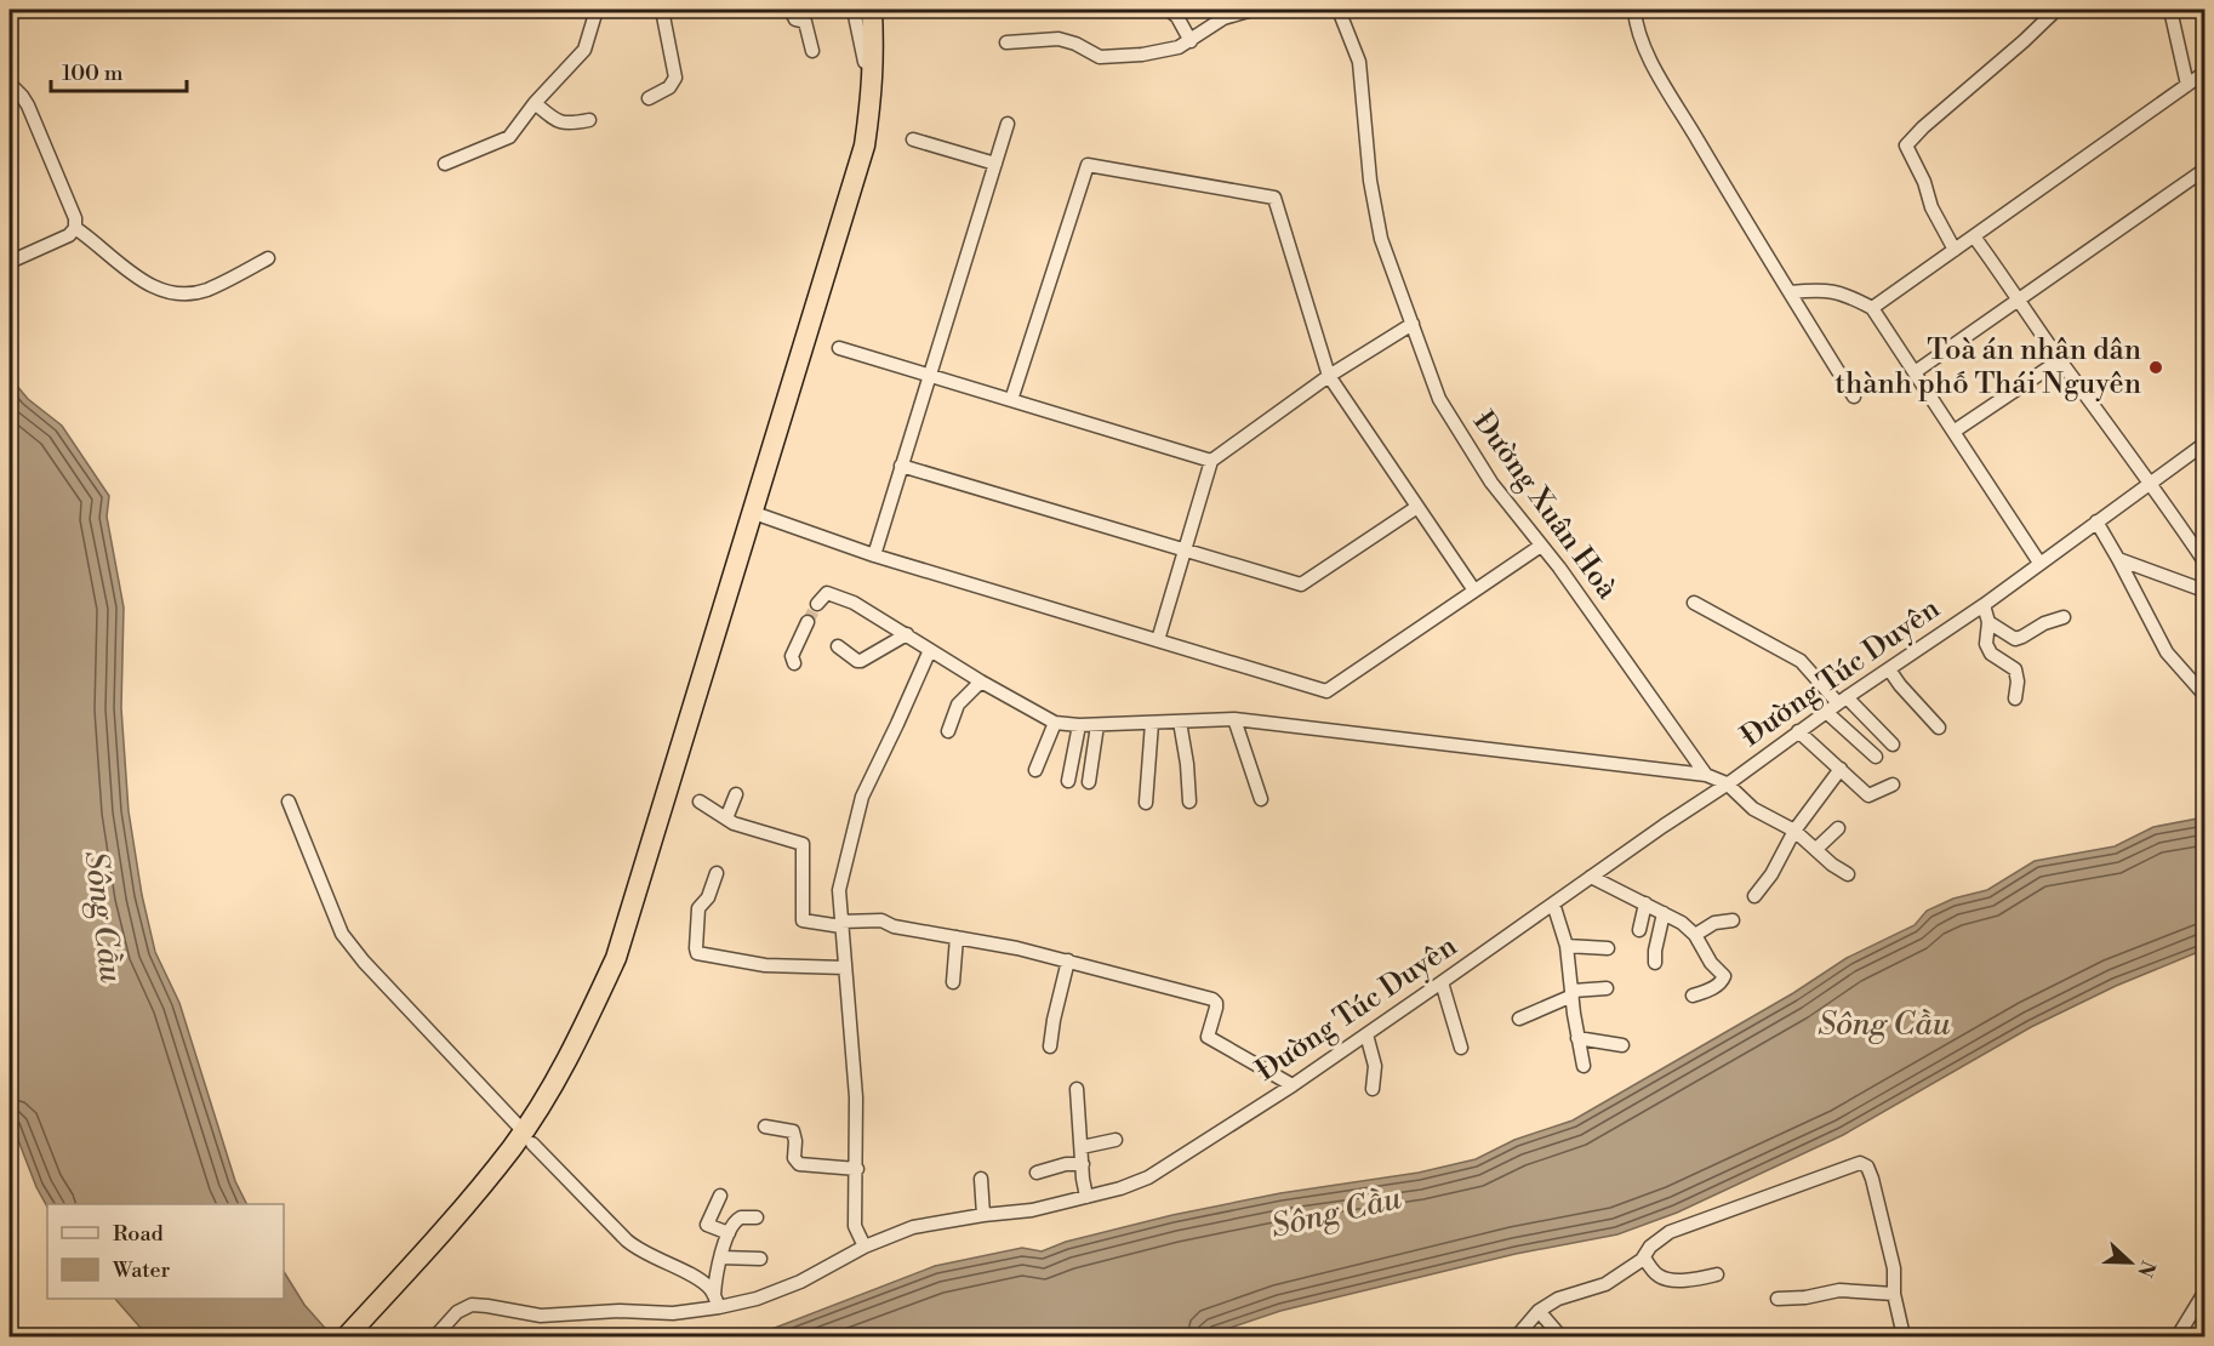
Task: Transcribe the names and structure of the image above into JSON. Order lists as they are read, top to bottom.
{
  "streets": {
    "street": ["Đường Xuân Hoà", "Đường Túc Duyên"]
  },
  "water": ["Sông Cầu"],
  "places": ["Toà án nhân dân thành phố Thái Nguyên"],
  "legend": ["Road", "Water"],
  "scale_bar": "100 m",
  "north": "right"
}
